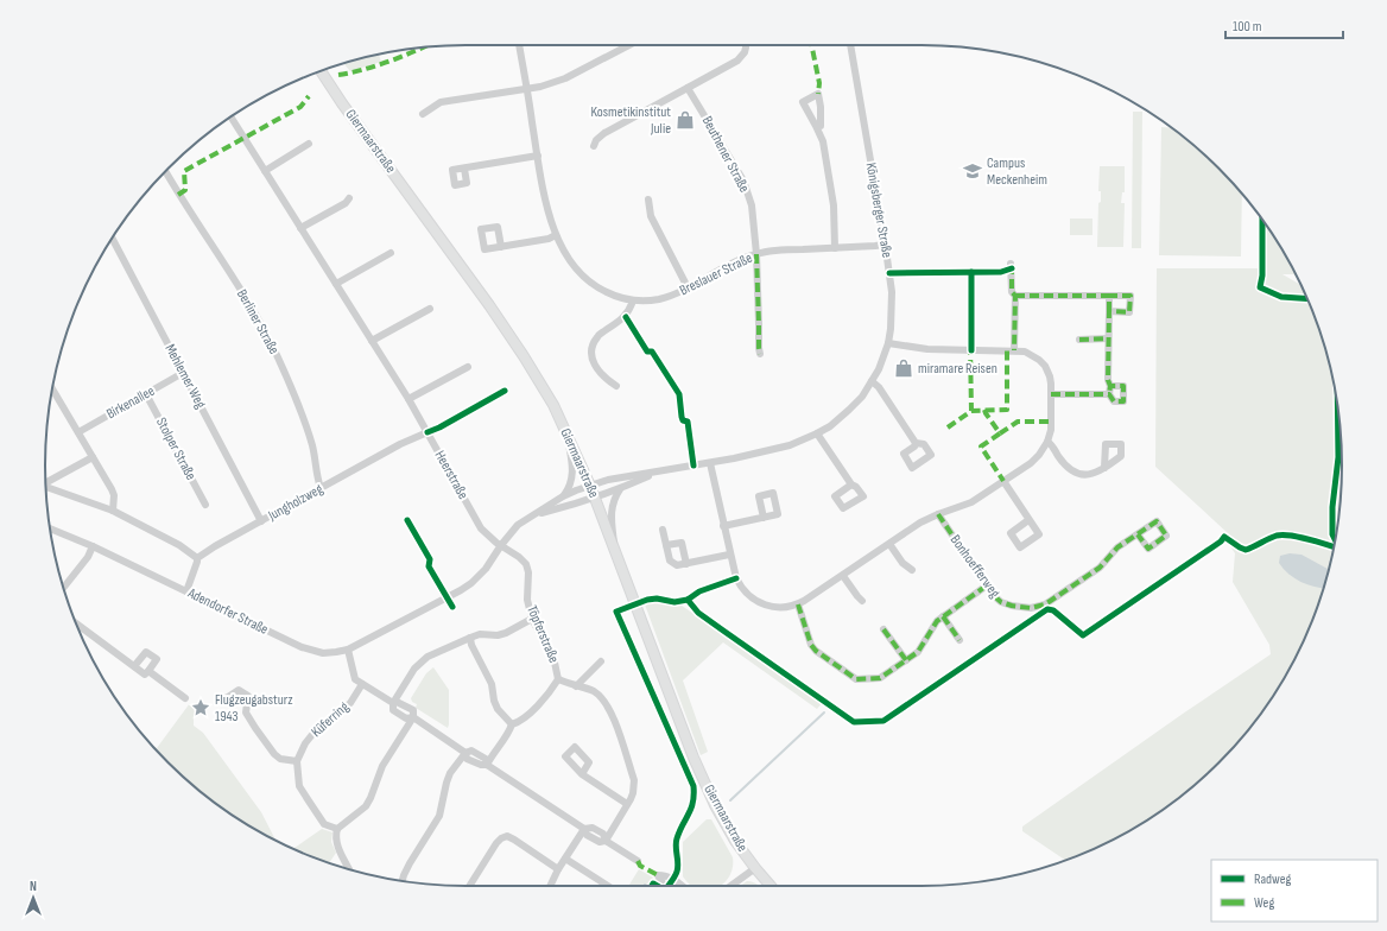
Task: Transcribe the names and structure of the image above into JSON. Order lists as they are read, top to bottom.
{
  "streets": {
    "main road": ["Giermaarstraße"],
    "street": [
      "Beuthener Straße",
      "Königsberger Straße",
      "Breslauer Straße",
      "Berliner Straße",
      "Mehlemer Weg",
      "Birkenallee",
      "Stolper Straße",
      "Heerstraße",
      "Jungholzweg",
      "Bonhoefferweg",
      "Adendorfer Straße",
      "Töpferstraße",
      "Küferring"
    ]
  },
  "crossings": [
    ["Giermaarstraße", "Königsberger Straße"],
    ["Beuthener Straße", "Breslauer Straße"],
    ["Königsberger Straße", "Breslauer Straße"],
    ["Königsberger Straße", "Heerstraße"],
    ["Königsberger Straße", "Adendorfer Straße"],
    ["Königsberger Straße", "Töpferstraße"],
    ["Berliner Straße", "Jungholzweg"],
    ["Mehlemer Weg", "Birkenallee"],
    ["Mehlemer Weg", "Jungholzweg"],
    ["Birkenallee", "Stolper Straße"],
    ["Heerstraße", "Jungholzweg"],
    ["Heerstraße", "Adendorfer Straße"],
    ["Heerstraße", "Töpferstraße"],
    ["Adendorfer Straße", "Töpferstraße"]
  ],
  "places": {
    "shop": ["Kosmetikinstitut Julie", "miramare Reisen"],
    "school or university": ["Campus Meckenheim"],
    "place": ["Flugzeugabsturz 1943"]
  },
  "legend": ["Radweg", "Weg"],
  "scale_bar": "100 m",
  "north": "top"
}
